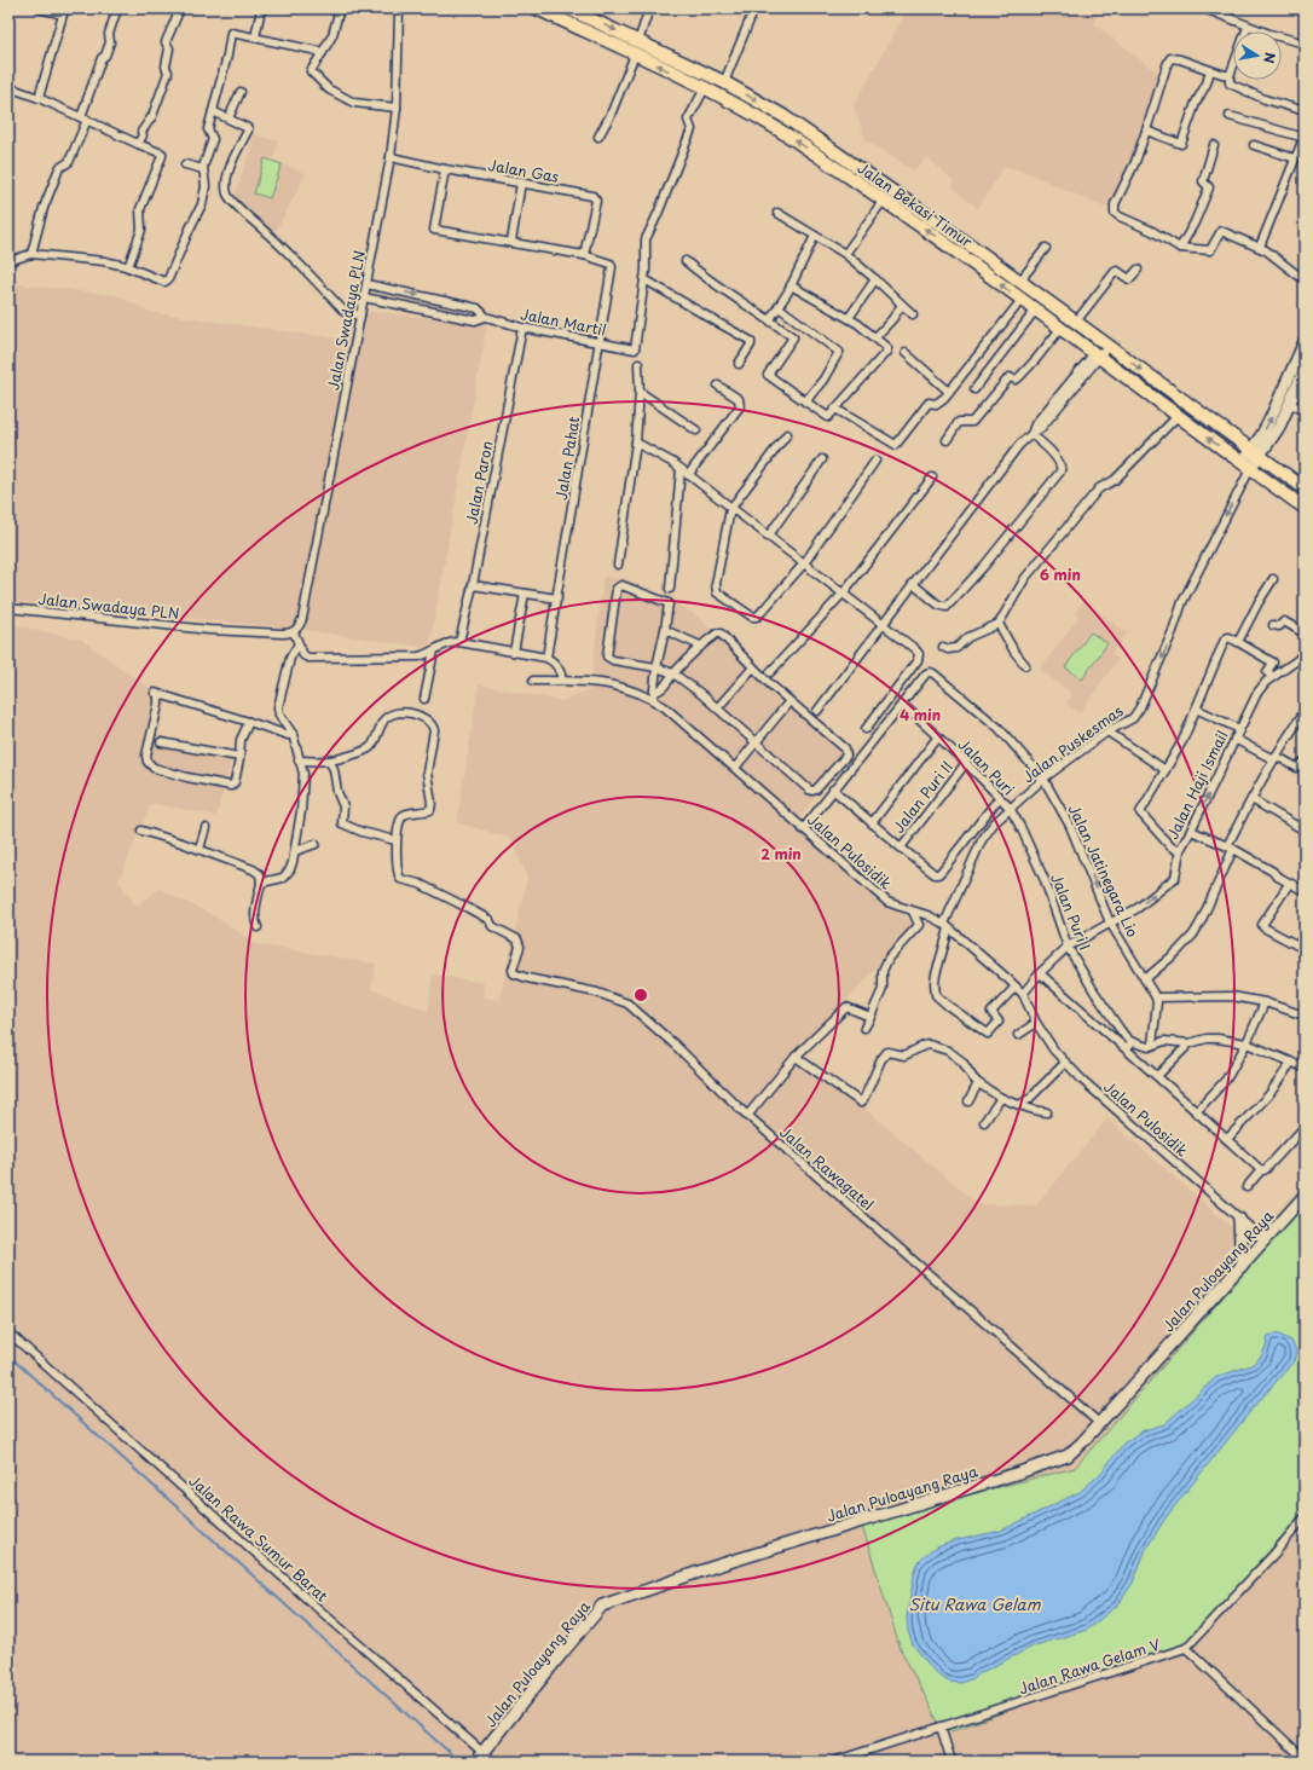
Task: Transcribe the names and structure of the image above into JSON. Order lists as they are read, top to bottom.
{
  "streets": {
    "main road": ["Jalan Bekasi Timur"],
    "street": [
      "Jalan Gas",
      "Jalan Swadaya PLN",
      "Jalan Martil",
      "Jalan Pahat",
      "Jalan Paron",
      "Jalan Puskesmas",
      "Jalan Puri",
      "Jalan Haji Ismail",
      "Jalan Puri II",
      "Jalan Pulosidik",
      "Jalan Jatinegara Lio",
      "Jalan Puri I",
      "Jalan Rawagatel",
      "Jalan Puloayang Raya",
      "Jalan Rawa Sumur Barat",
      "Jalan Rawa Gelam V"
    ]
  },
  "crossings": [
    ["Jalan Gas", "Jalan Swadaya PLN"],
    ["Jalan Gas", "Jalan Pahat"],
    ["Jalan Bekasi Timur", "Jalan Puskesmas"],
    ["Jalan Swadaya PLN", "Jalan Martil"],
    ["Jalan Martil", "Jalan Pahat"],
    ["Jalan Martil", "Jalan Paron"],
    ["Jalan Puskesmas", "Jalan Puri"],
    ["Jalan Puskesmas", "Jalan Pulosidik"],
    ["Jalan Puskesmas", "Jalan Jatinegara Lio"],
    ["Jalan Puskesmas", "Jalan Puri I"],
    ["Jalan Puri", "Jalan Puri II"],
    ["Jalan Puri", "Jalan Jatinegara Lio"],
    ["Jalan Puri", "Jalan Puri I"],
    ["Jalan Haji Ismail", "Jalan Pulosidik"],
    ["Jalan Haji Ismail", "Jalan Jatinegara Lio"],
    ["Jalan Haji Ismail", "Jalan Puri I"],
    ["Jalan Pulosidik", "Jalan Puloayang Raya"],
    ["Jalan Rawagatel", "Jalan Puloayang Raya"],
    ["Jalan Puloayang Raya", "Jalan Rawa Sumur Barat"]
  ],
  "one_way": ["Jalan Puskesmas", "Jalan Jatinegara Lio"],
  "water": ["Situ Rawa Gelam"],
  "north": "right",
  "rings": ["6 min", "4 min", "2 min"]
}
